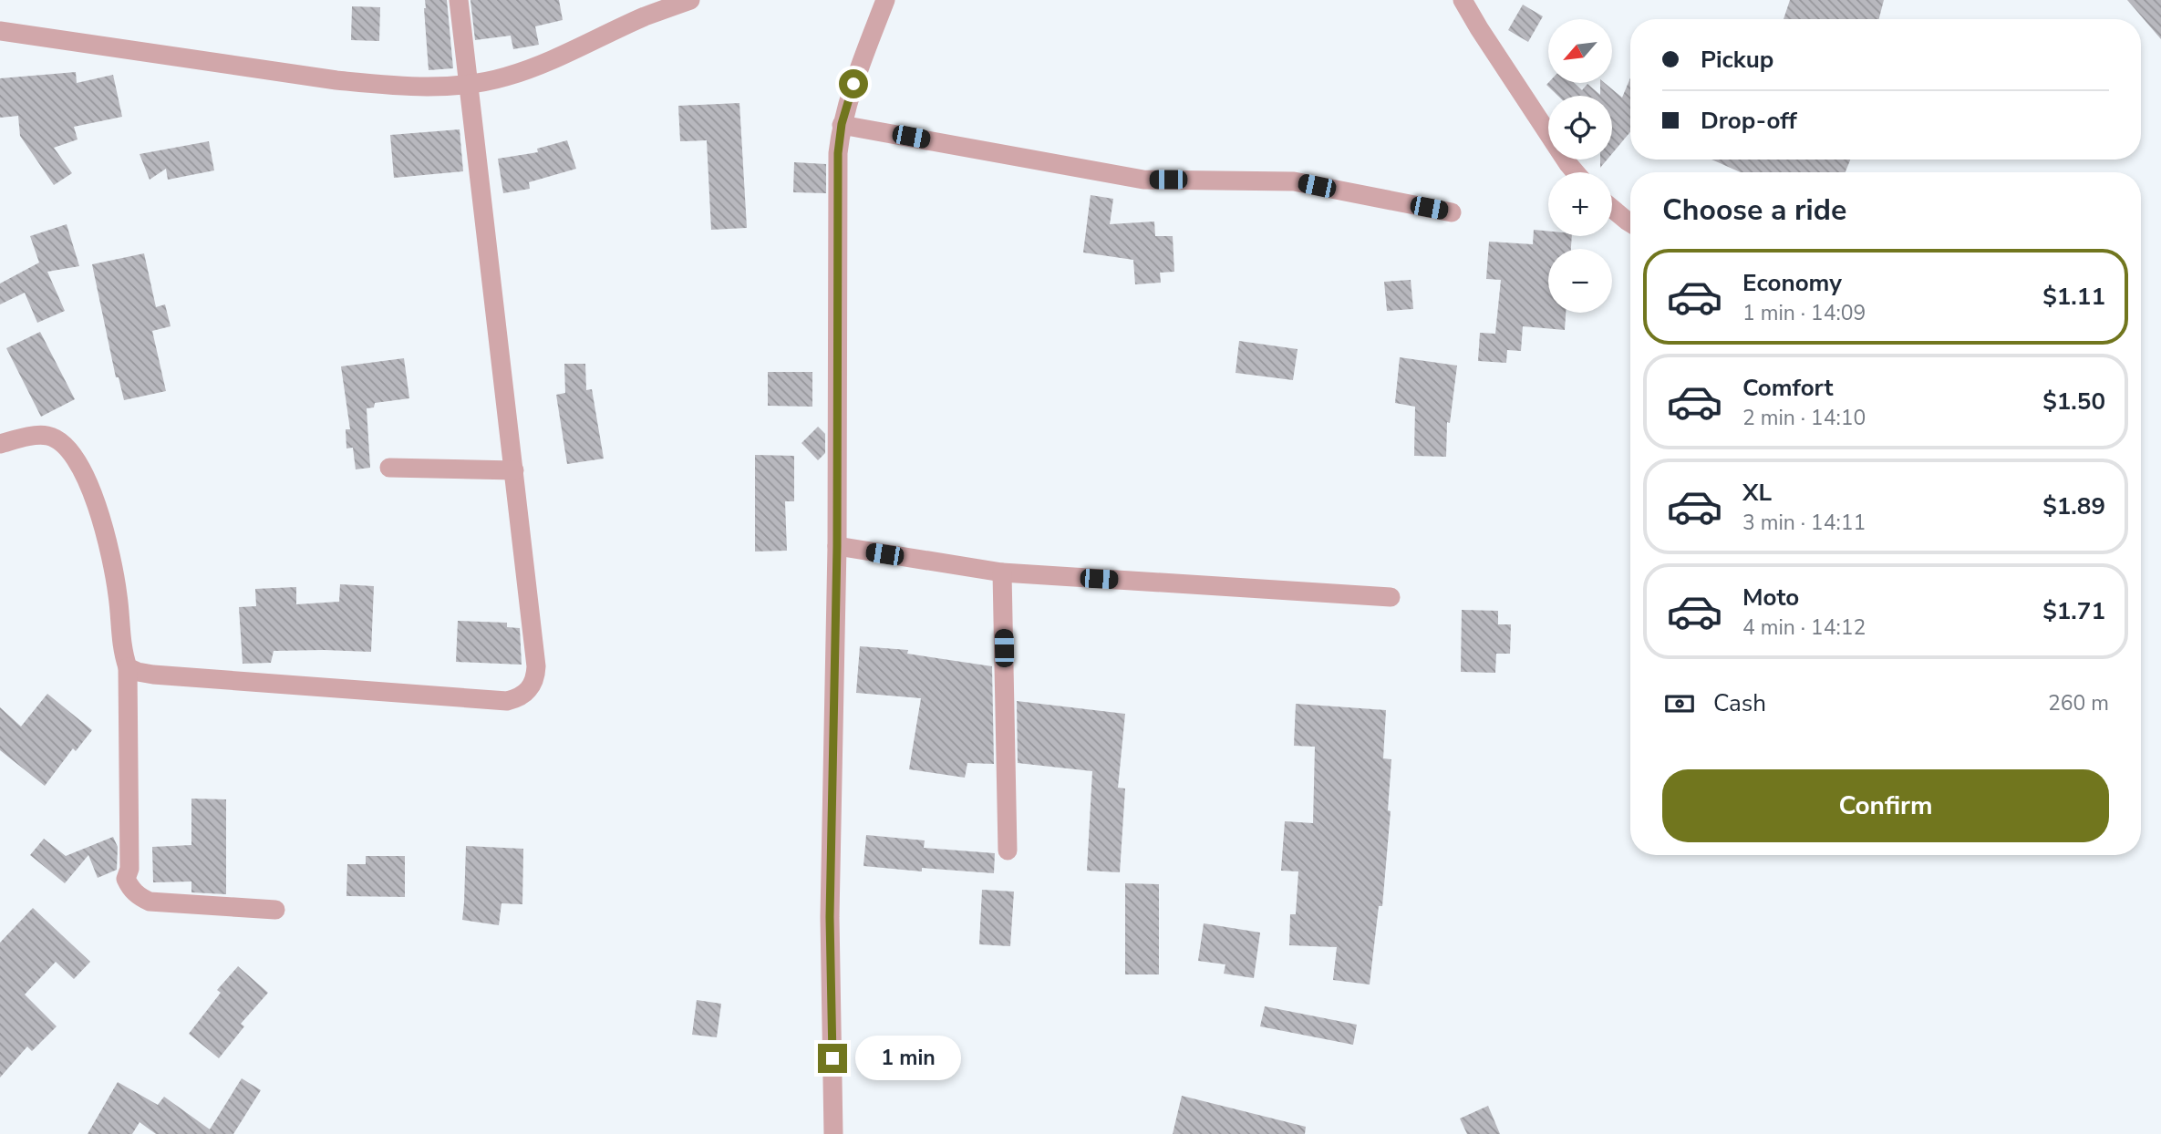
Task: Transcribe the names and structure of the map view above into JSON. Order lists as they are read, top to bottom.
{
  "north": "bottom left",
  "page": {
    "map_buttons": ["+", "−"],
    "banner": ["Pickup", "Drop-off"],
    "heading": "Choose a ride",
    "list": [
      {
        "name": "Economy",
        "note": "1 min · 14:09",
        "value": "$1.11"
      },
      {
        "name": "Comfort",
        "note": "2 min · 14:10",
        "value": "$1.50"
      },
      {
        "name": "XL",
        "note": "3 min · 14:11",
        "value": "$1.89"
      },
      {
        "name": "Moto",
        "note": "4 min · 14:12",
        "value": "$1.71"
      }
    ],
    "pay": ["Cash", "260 m"],
    "buttons": "Confirm",
    "bubble": "1 min"
  }
}
